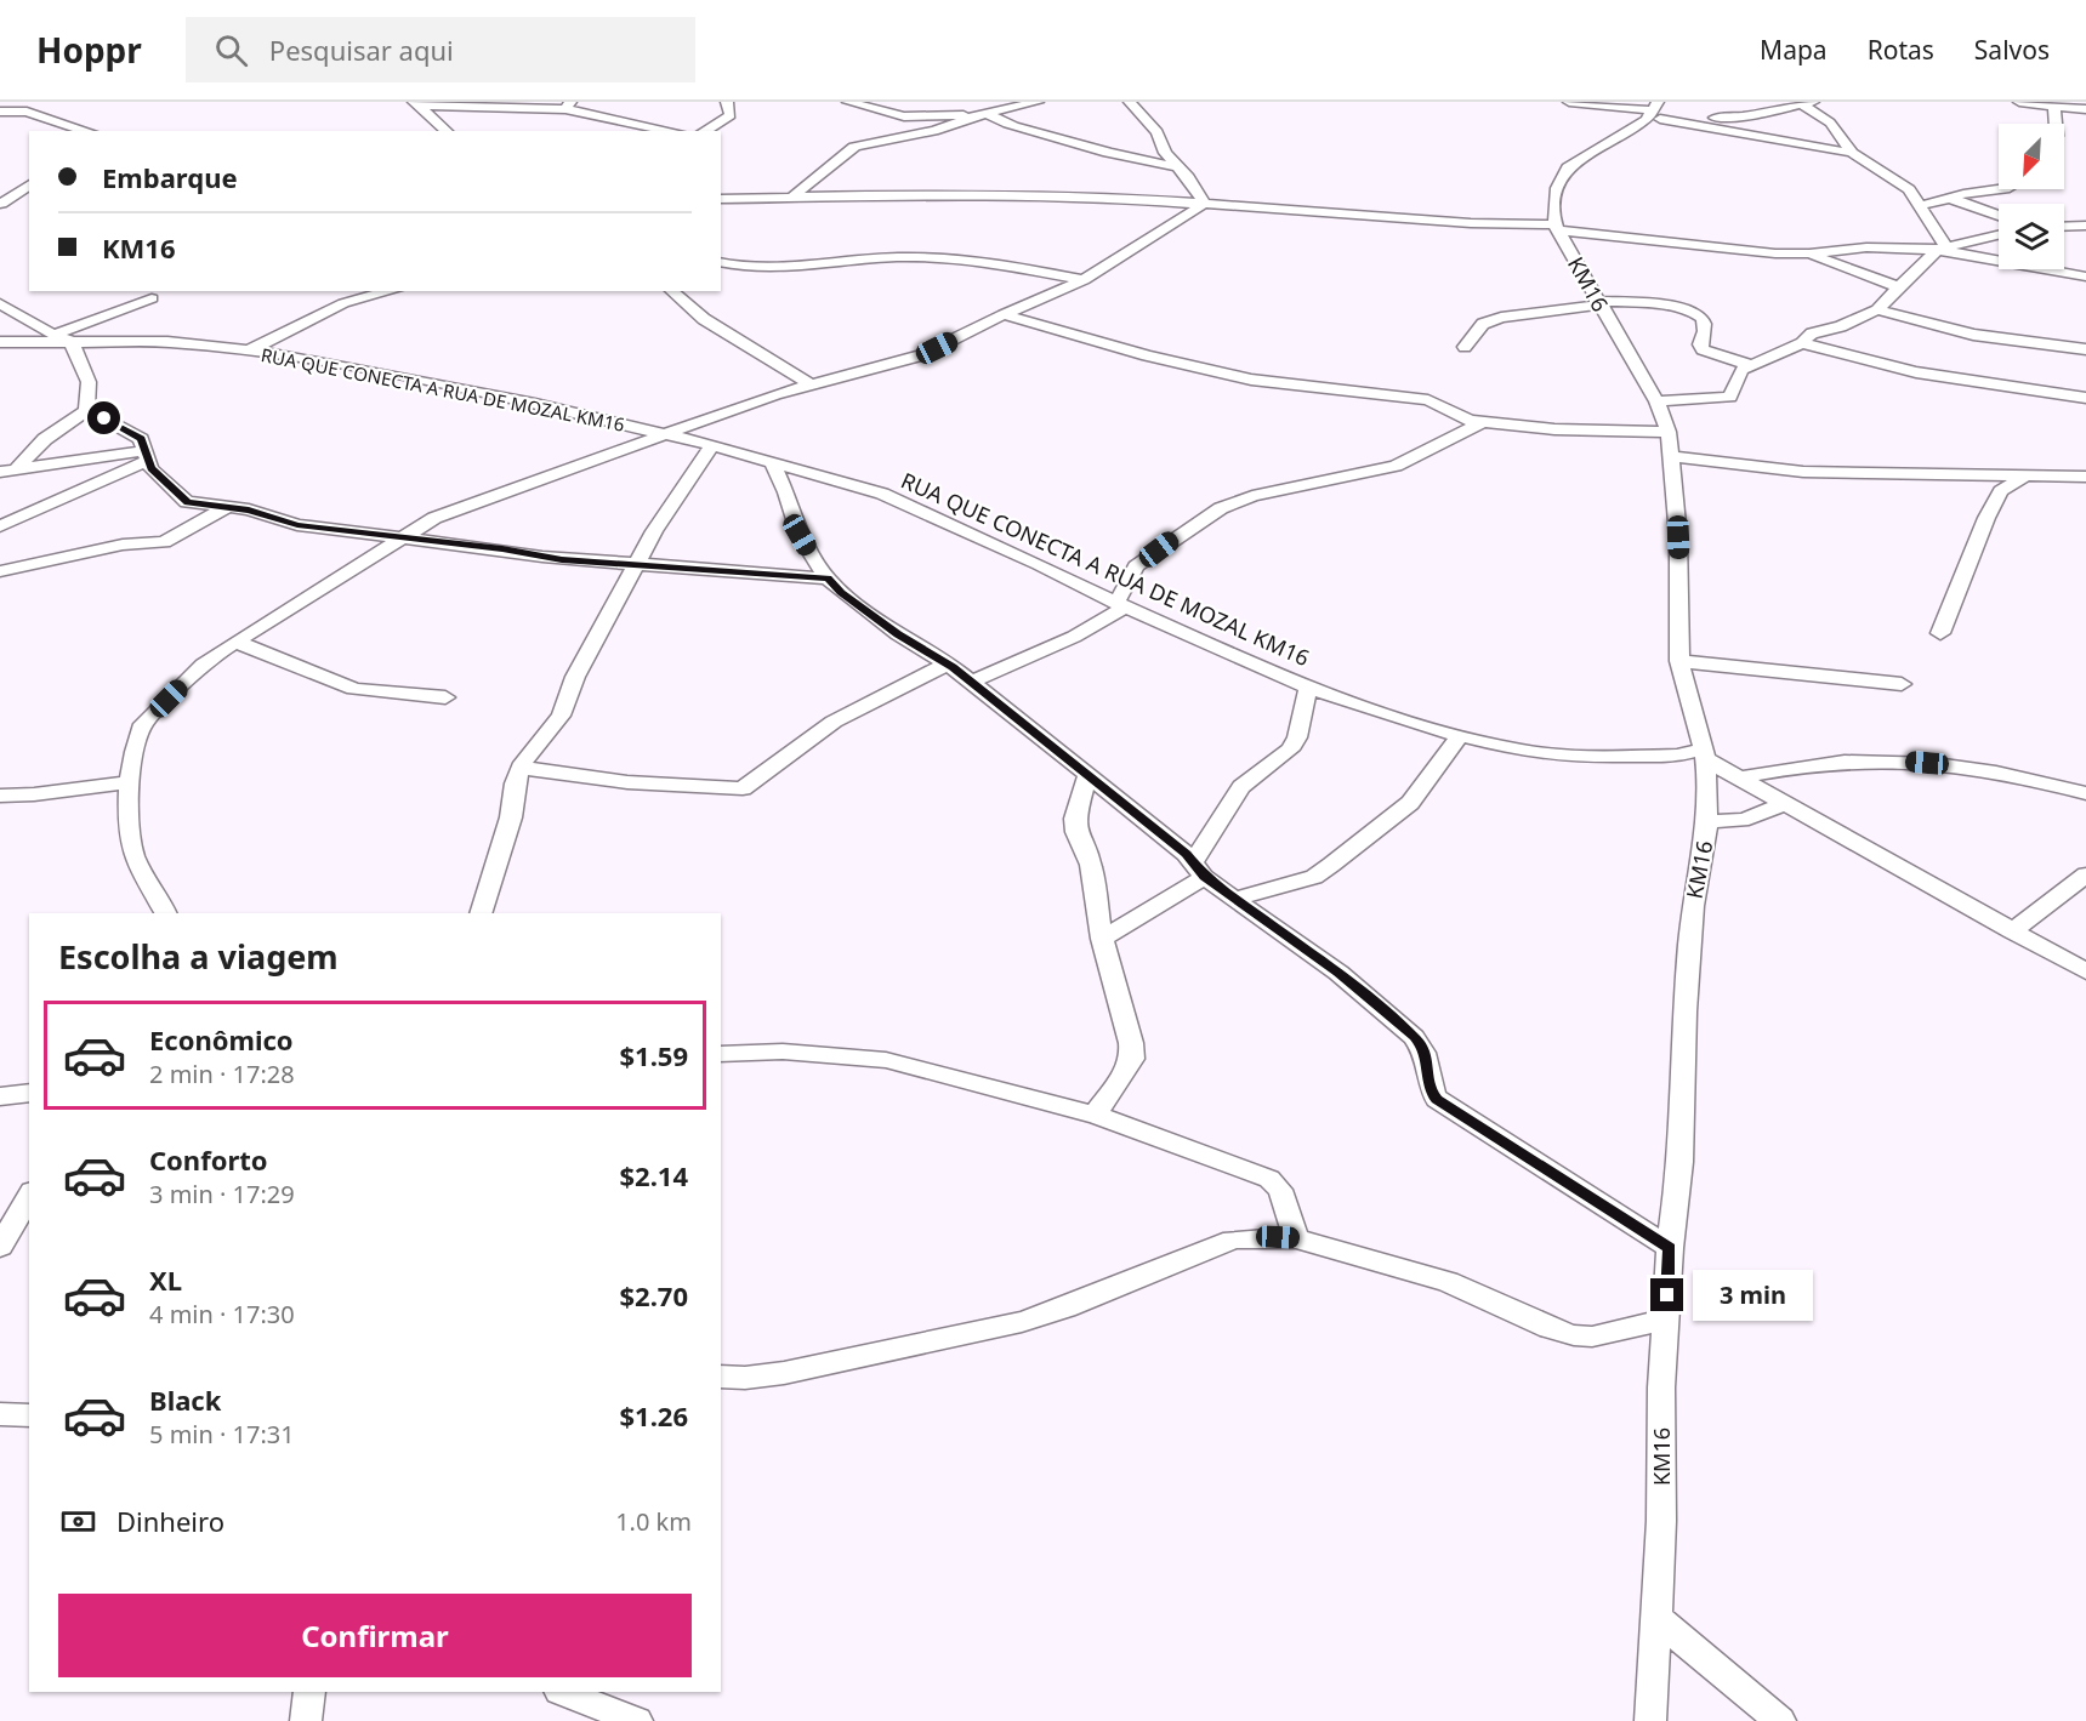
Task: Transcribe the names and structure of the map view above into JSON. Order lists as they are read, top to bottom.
{
  "streets": {
    "street": ["KM16", "RUA QUE CONECTA A RUA DE MOZAL KM16"]
  },
  "crossings": [
    ["KM16", "RUA QUE CONECTA A RUA DE MOZAL KM16"]
  ],
  "north": "bottom left",
  "page": {
    "header": "Hoppr",
    "search": "Pesquisar aqui",
    "nav": ["Mapa", "Rotas", "Salvos"],
    "banner": ["Embarque", "KM16"],
    "heading": "Escolha a viagem",
    "list": [
      {
        "name": "Econômico",
        "note": "2 min · 17:28",
        "value": "$1.59"
      },
      {
        "name": "Conforto",
        "note": "3 min · 17:29",
        "value": "$2.14"
      },
      {
        "name": "XL",
        "note": "4 min · 17:30",
        "value": "$2.70"
      },
      {
        "name": "Black",
        "note": "5 min · 17:31",
        "value": "$1.26"
      }
    ],
    "bubble": "3 min",
    "pay": ["Dinheiro", "1.0 km"],
    "buttons": "Confirmar"
  }
}
